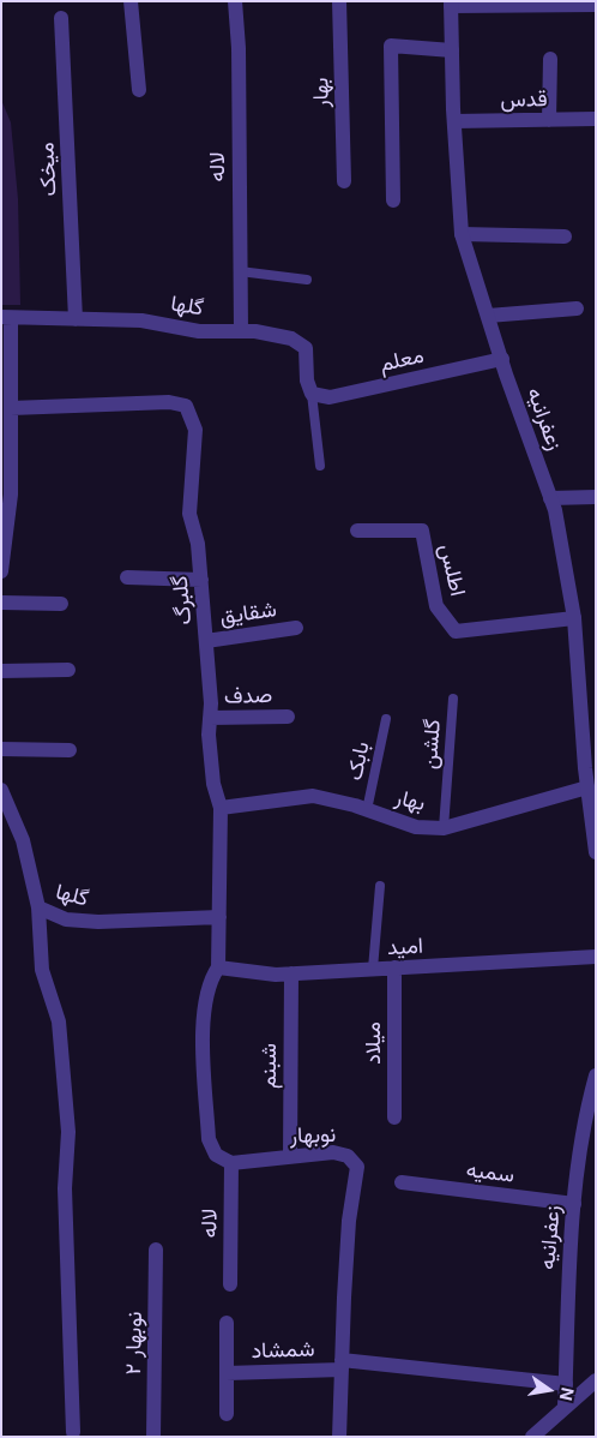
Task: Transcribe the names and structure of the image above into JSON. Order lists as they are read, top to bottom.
{
  "streets": {
    "street": [
      "بهار",
      "قدس",
      "لاله",
      "میخک",
      "گلها",
      "معلم",
      "زعفرانیه",
      "اطلس",
      "گلبرگ",
      "شقایق",
      "صدف",
      "امید",
      "میلاد",
      "شبنم",
      "نوبهار",
      "سمیه",
      "نوبهار ۲",
      "شمشاد"
    ],
    "lane": ["گلشن", "بابک"]
  },
  "crossings": [
    ["بهار", "زعفرانیه"],
    ["بهار", "گلبرگ"],
    ["بهار", "گلشن"],
    ["بهار", "بابک"],
    ["قدس", "زعفرانیه"],
    ["لاله", "گلها"],
    ["لاله", "نوبهار"],
    ["میخک", "گلها"],
    ["گلها", "معلم"],
    ["گلها", "گلبرگ"],
    ["معلم", "زعفرانیه"],
    ["زعفرانیه", "اطلس"],
    ["زعفرانیه", "سمیه"],
    ["زعفرانیه", "شمشاد"],
    ["گلبرگ", "شقایق"],
    ["گلبرگ", "صدف"],
    ["گلبرگ", "امید"],
    ["امید", "میلاد"],
    ["امید", "شبنم"],
    ["شبنم", "نوبهار"],
    ["نوبهار", "شمشاد"]
  ],
  "north": "right"
}
